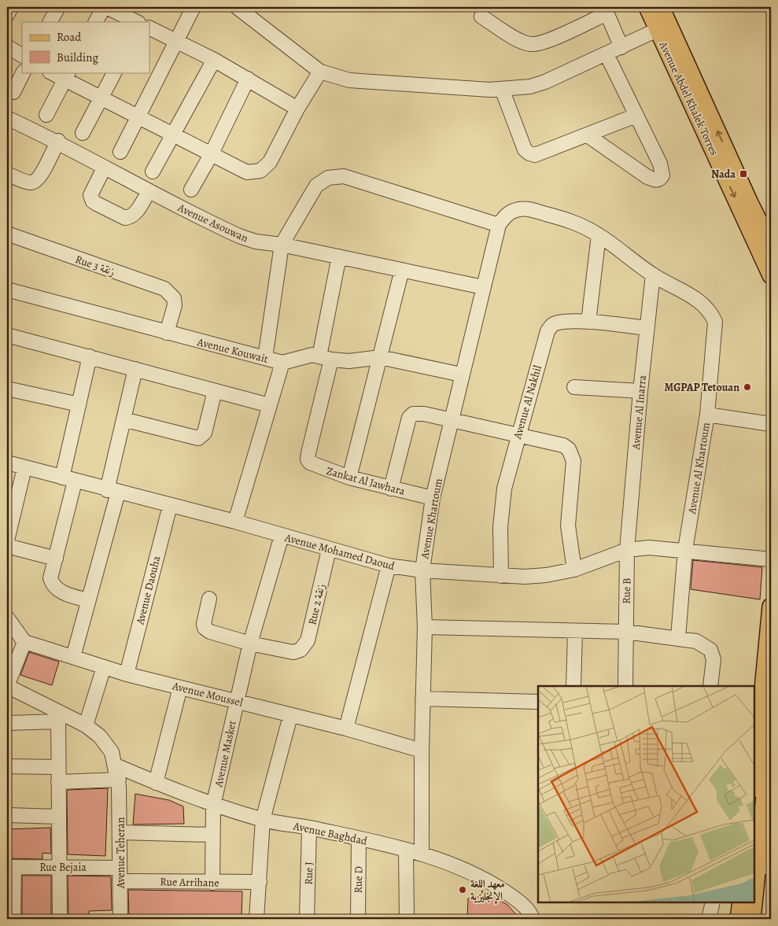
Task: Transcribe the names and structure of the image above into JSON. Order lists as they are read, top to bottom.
{
  "streets": {
    "main road": ["Avenue Abdel Khalek Torres"],
    "street": [
      "Avenue Asouwan",
      "Rue 3 زنقة",
      "Avenue Kouwait",
      "Avenue Al Nakhil",
      "Avenue Al Inarra",
      "Avenue Al Khartoum",
      "Zankat Al Jawhara",
      "Avenue Khartoum",
      "Avenue Mohamed Daoud",
      "Avenue Daouha",
      "Rue B",
      "Rue 2 زنقة",
      "Avenue Moussel",
      "Avenue Masket",
      "Avenue Baghdad",
      "Avenue Teheran",
      "Rue Bejaia",
      "Rue J",
      "Rue D",
      "Rue Arrihane"
    ]
  },
  "crossings": [
    ["Avenue Asouwan", "Avenue Khartoum"],
    ["Rue 3 زنقة", "Avenue Kouwait"],
    ["Avenue Kouwait", "Zankat Al Jawhara"],
    ["Avenue Kouwait", "Avenue Khartoum"],
    ["Avenue Al Nakhil", "Avenue Al Inarra"],
    ["Avenue Al Nakhil", "Avenue Mohamed Daoud"],
    ["Avenue Al Inarra", "Avenue Al Khartoum"],
    ["Avenue Al Inarra", "Avenue Mohamed Daoud"],
    ["Avenue Al Inarra", "Rue B"],
    ["Avenue Al Khartoum", "Avenue Mohamed Daoud"],
    ["Zankat Al Jawhara", "Avenue Khartoum"],
    ["Avenue Khartoum", "Avenue Mohamed Daoud"],
    ["Avenue Khartoum", "Avenue Moussel"],
    ["Avenue Khartoum", "Avenue Baghdad"],
    ["Avenue Mohamed Daoud", "Avenue Daouha"],
    ["Avenue Mohamed Daoud", "Rue B"],
    ["Avenue Mohamed Daoud", "Rue 2 زنقة"],
    ["Avenue Mohamed Daoud", "Avenue Masket"],
    ["Avenue Daouha", "Avenue Moussel"],
    ["Rue 2 زنقة", "Avenue Masket"],
    ["Avenue Moussel", "Avenue Masket"],
    ["Avenue Masket", "Avenue Baghdad"],
    ["Avenue Masket", "Rue Arrihane"],
    ["Avenue Baghdad", "Avenue Teheran"],
    ["Avenue Baghdad", "Rue J"],
    ["Avenue Baghdad", "Rue D"],
    ["Avenue Teheran", "Rue Bejaia"],
    ["Avenue Teheran", "Rue Arrihane"]
  ],
  "places": {
    "transit": ["Nada"],
    "other": ["MGPAP Tetouan", "معهد اللغة الإنجليزية"]
  },
  "legend": ["Road", "Building"]
}
